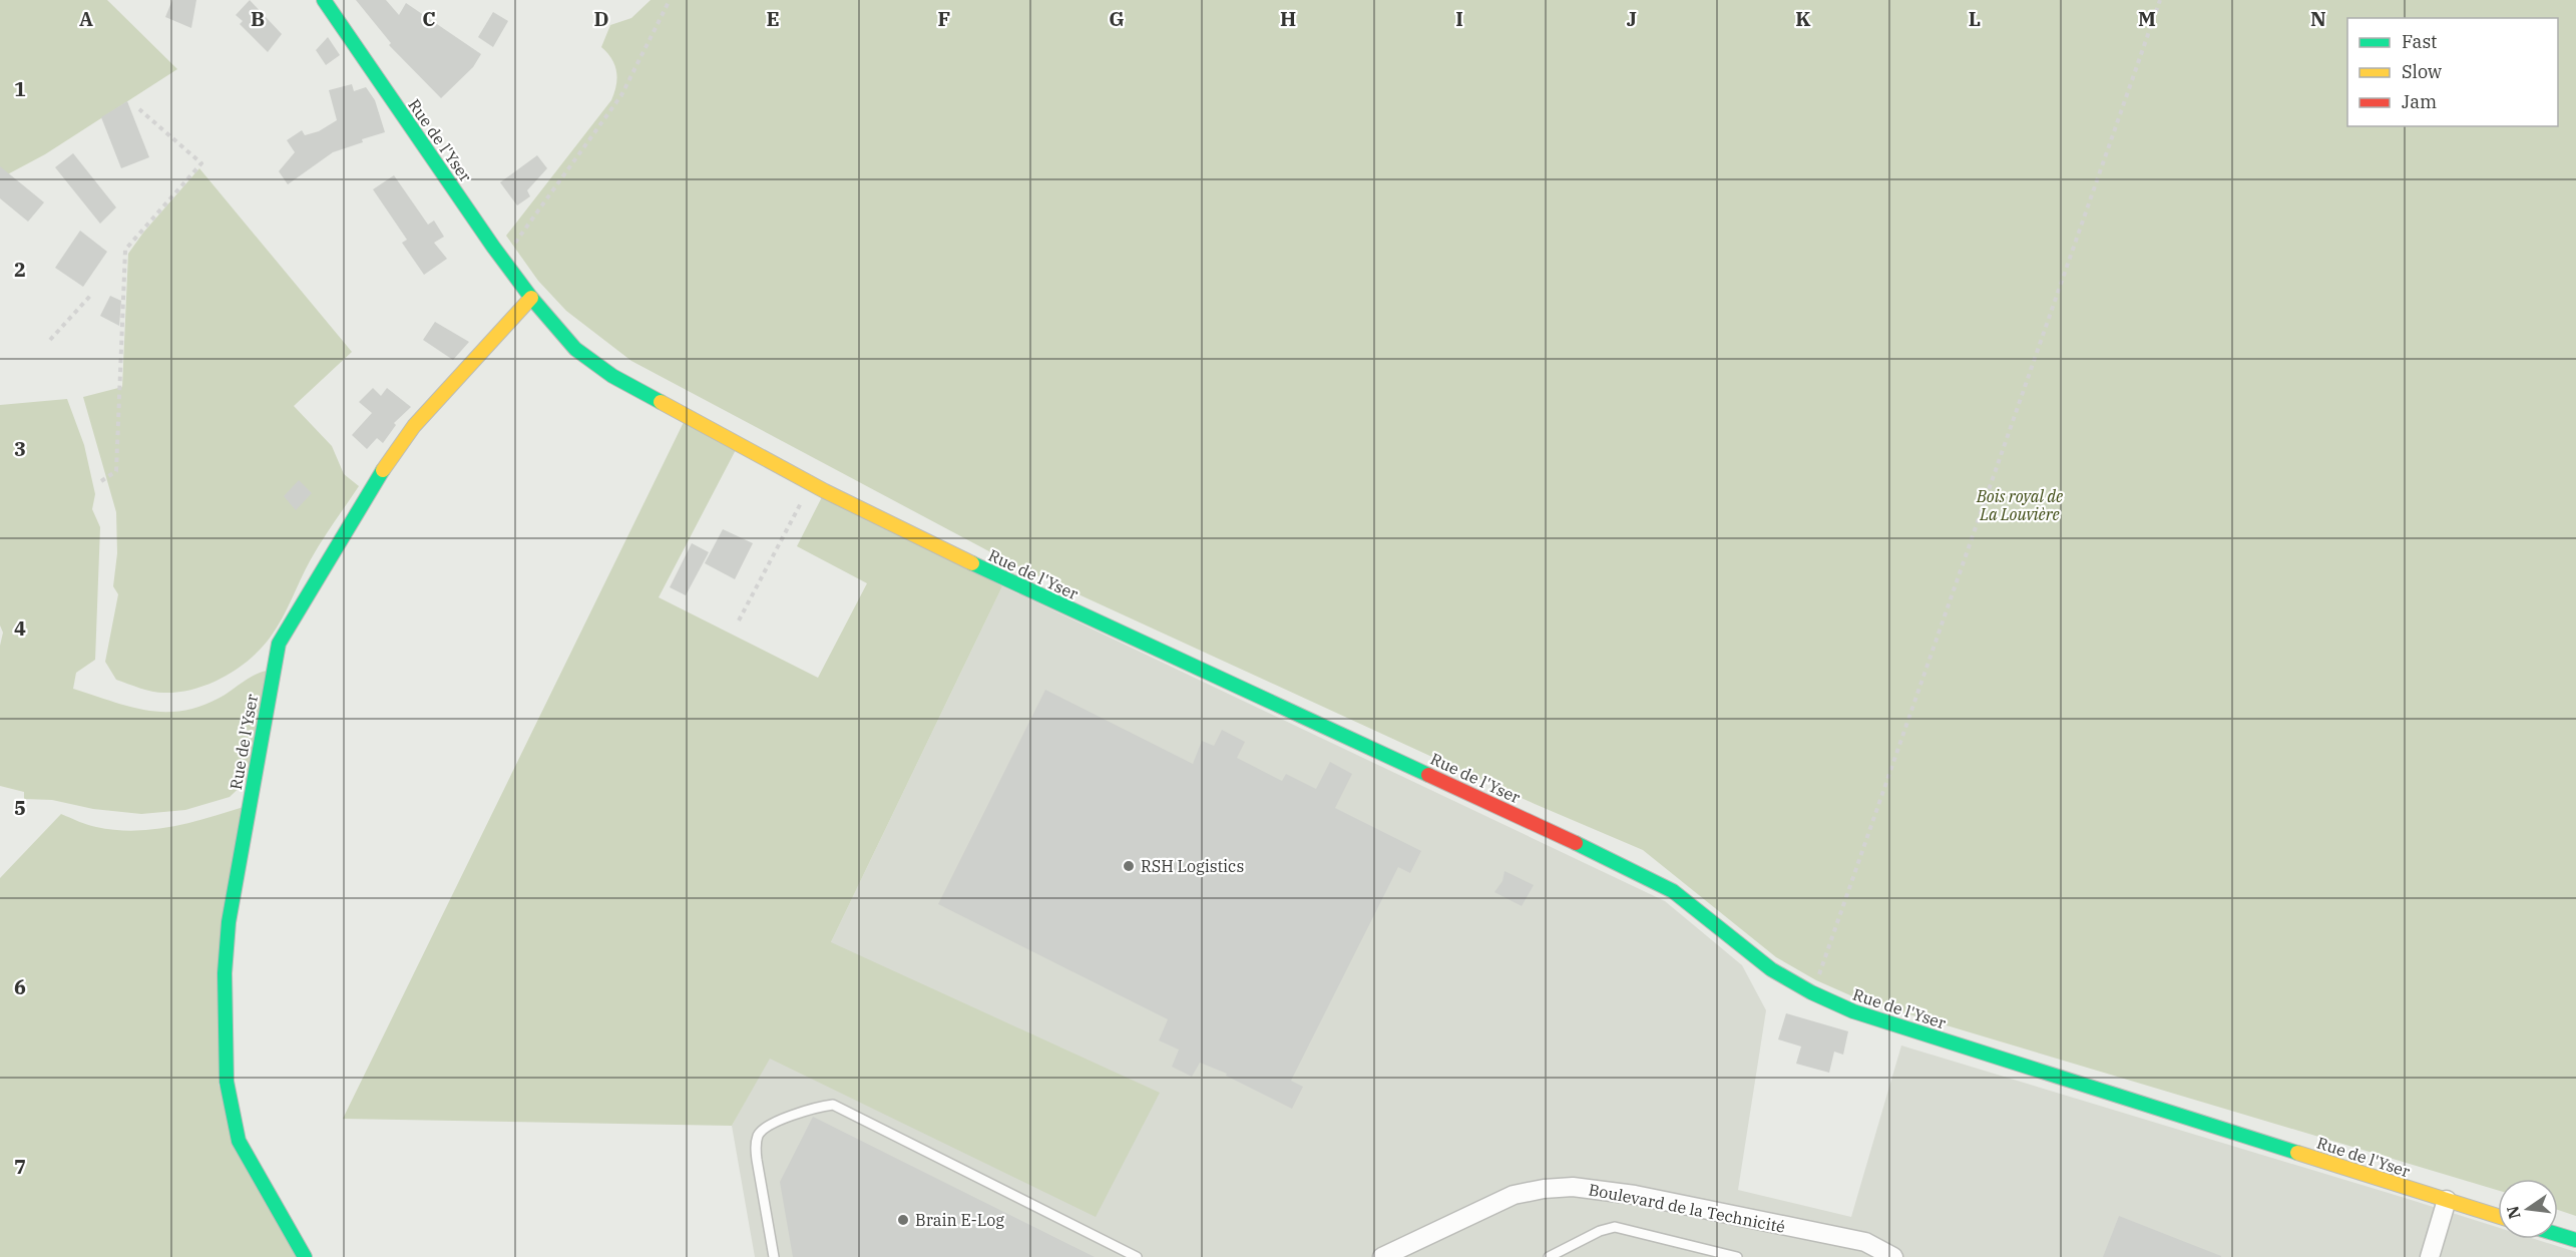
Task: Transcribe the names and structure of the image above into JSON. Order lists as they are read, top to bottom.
{
  "streets": {
    "street": ["Rue de l'Yser", "Boulevard de la Technicité"]
  },
  "parks": ["Bois royal de La Louvière"],
  "places": ["RSH Logistics", "Brain E-Log"],
  "legend": ["Fast", "Slow", "Jam"],
  "north": "left",
  "grid": {
    "columns": [
      "A",
      "B",
      "C",
      "D",
      "E",
      "F",
      "G",
      "H",
      "I",
      "J",
      "K",
      "L",
      "M",
      "N"
    ],
    "rows": [
      "1",
      "2",
      "3",
      "4",
      "5",
      "6",
      "7"
    ]
  }
}
